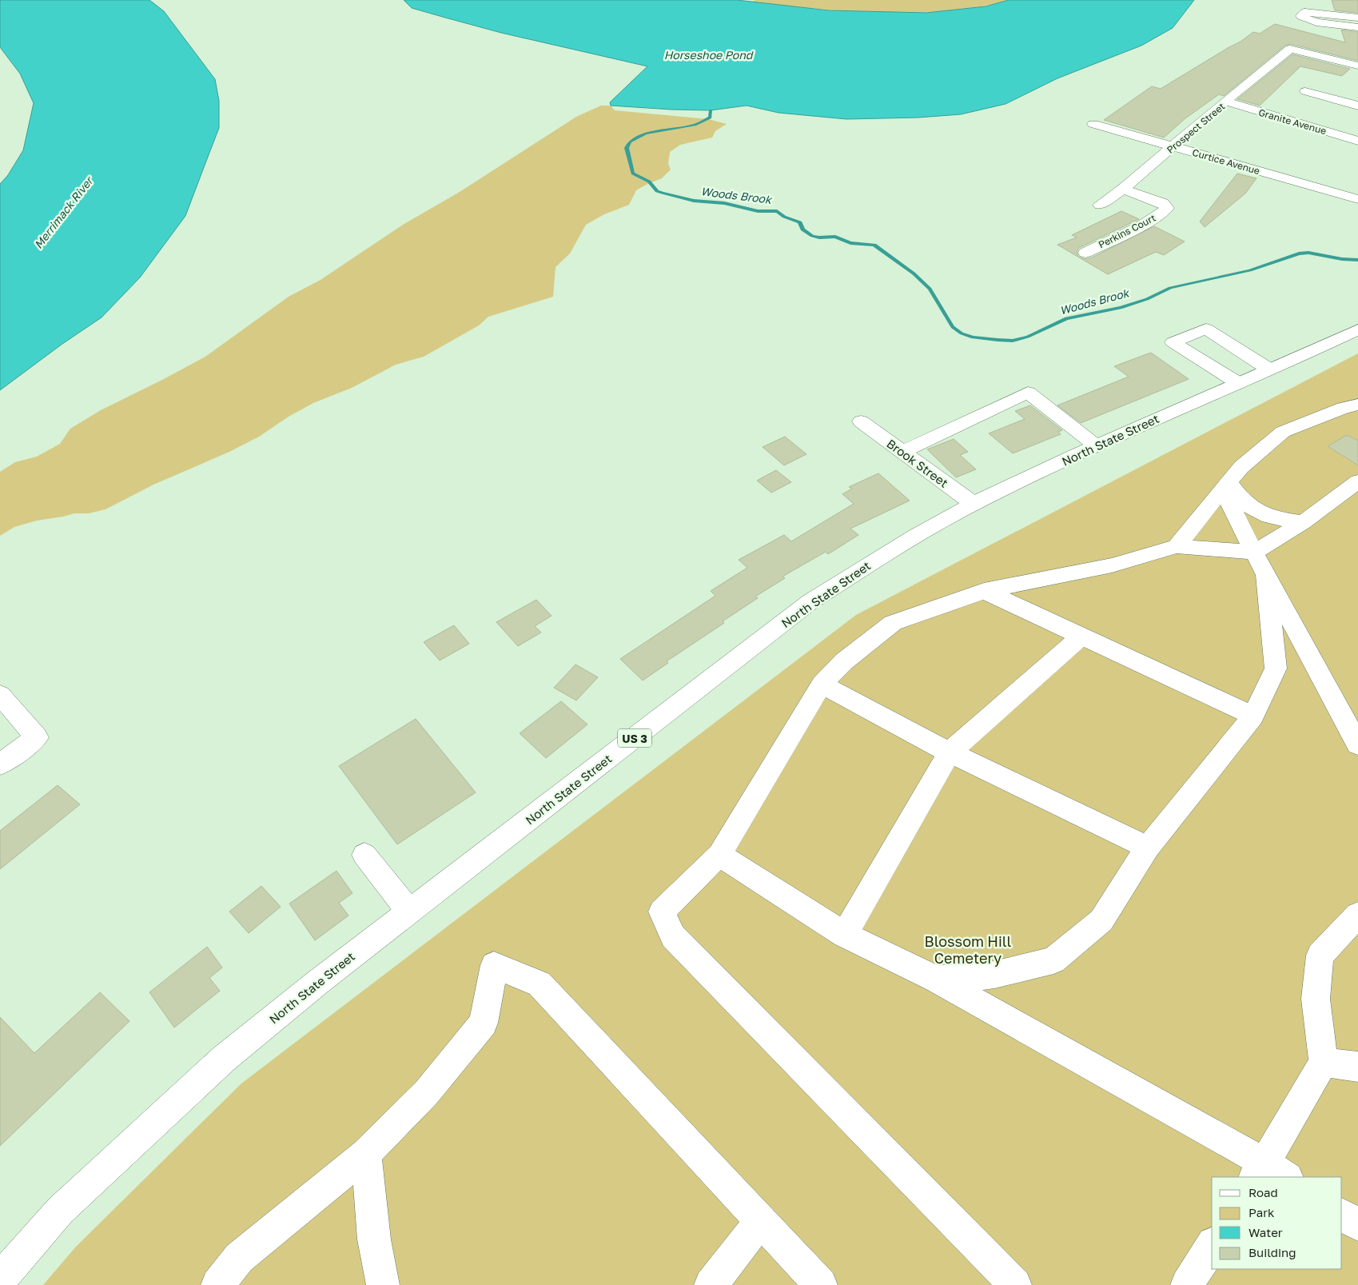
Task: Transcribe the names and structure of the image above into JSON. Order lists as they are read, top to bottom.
{
  "streets": {
    "street": [
      "Granite Avenue",
      "Prospect Street",
      "Curtice Avenue",
      "Perkins Court",
      "North State Street",
      "Brook Street",
      "US 3"
    ]
  },
  "crossings": [
    ["Granite Avenue", "Prospect Street"],
    ["Prospect Street", "Curtice Avenue"],
    ["Prospect Street", "Perkins Court"],
    ["North State Street", "Brook Street"]
  ],
  "water": ["Horseshoe Pond", "Woods Brook", "Merrimack River"],
  "parks": ["Blossom Hill Cemetery"],
  "legend": [
    "Road",
    "Park",
    "Water",
    "Building"
  ]
}
